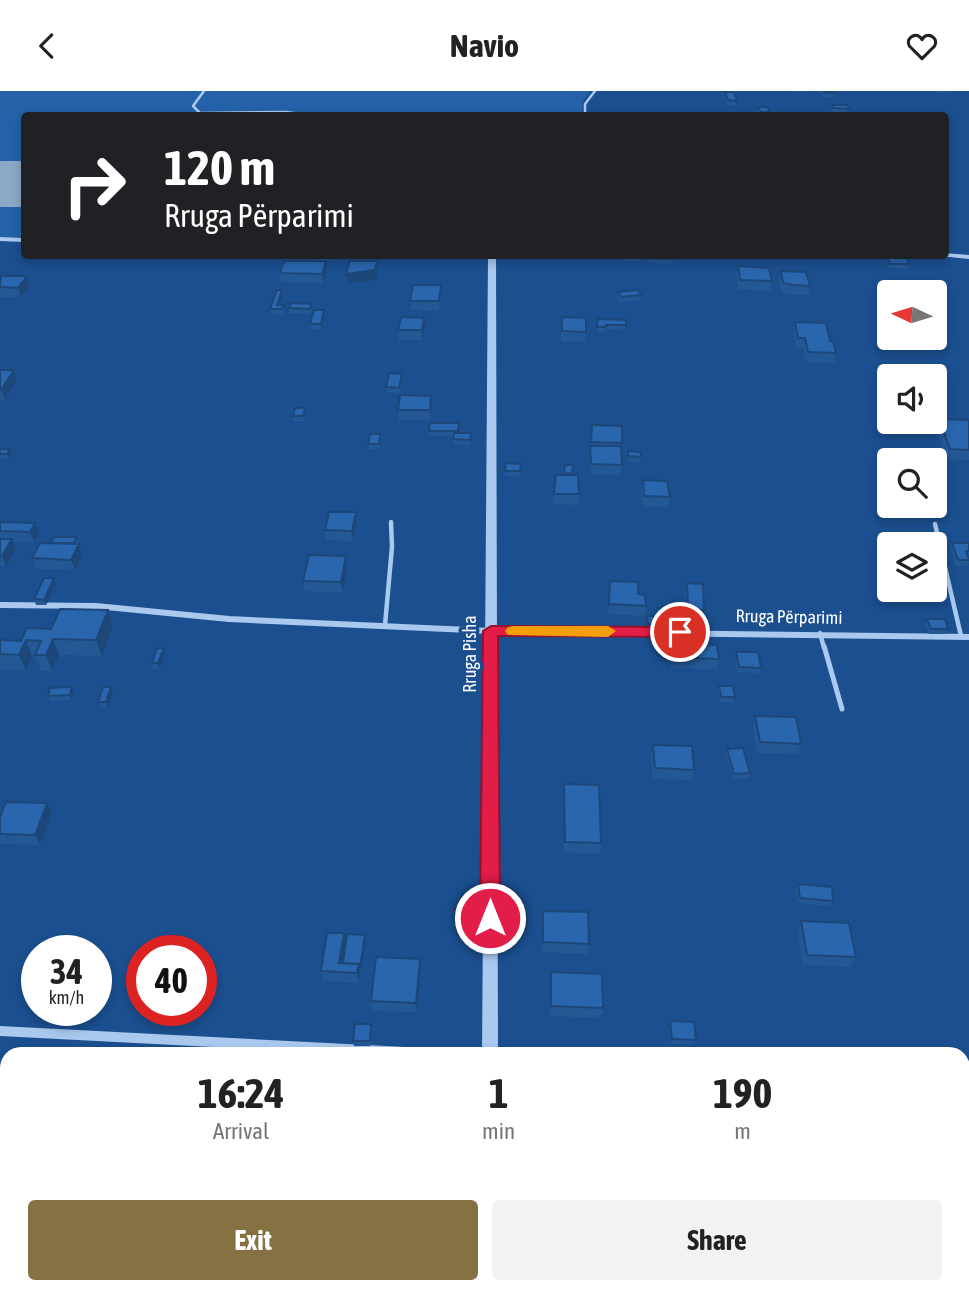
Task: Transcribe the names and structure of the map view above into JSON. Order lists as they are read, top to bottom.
{
  "streets": {
    "street": ["Rruga Përparimi", "Rruga Pisha"]
  },
  "crossings": [
    ["Rruga Përparimi", "Rruga Pisha"]
  ],
  "north": "left",
  "page": {
    "header": "Navio",
    "turn": ["120 m", "Rruga Përparimi"],
    "speed": "34 km/h",
    "limit": "40",
    "eta": [
      "16:24",
      "Arrival",
      "1",
      "min",
      "190",
      "m"
    ],
    "buttons": ["Exit", "Share"]
  }
}
